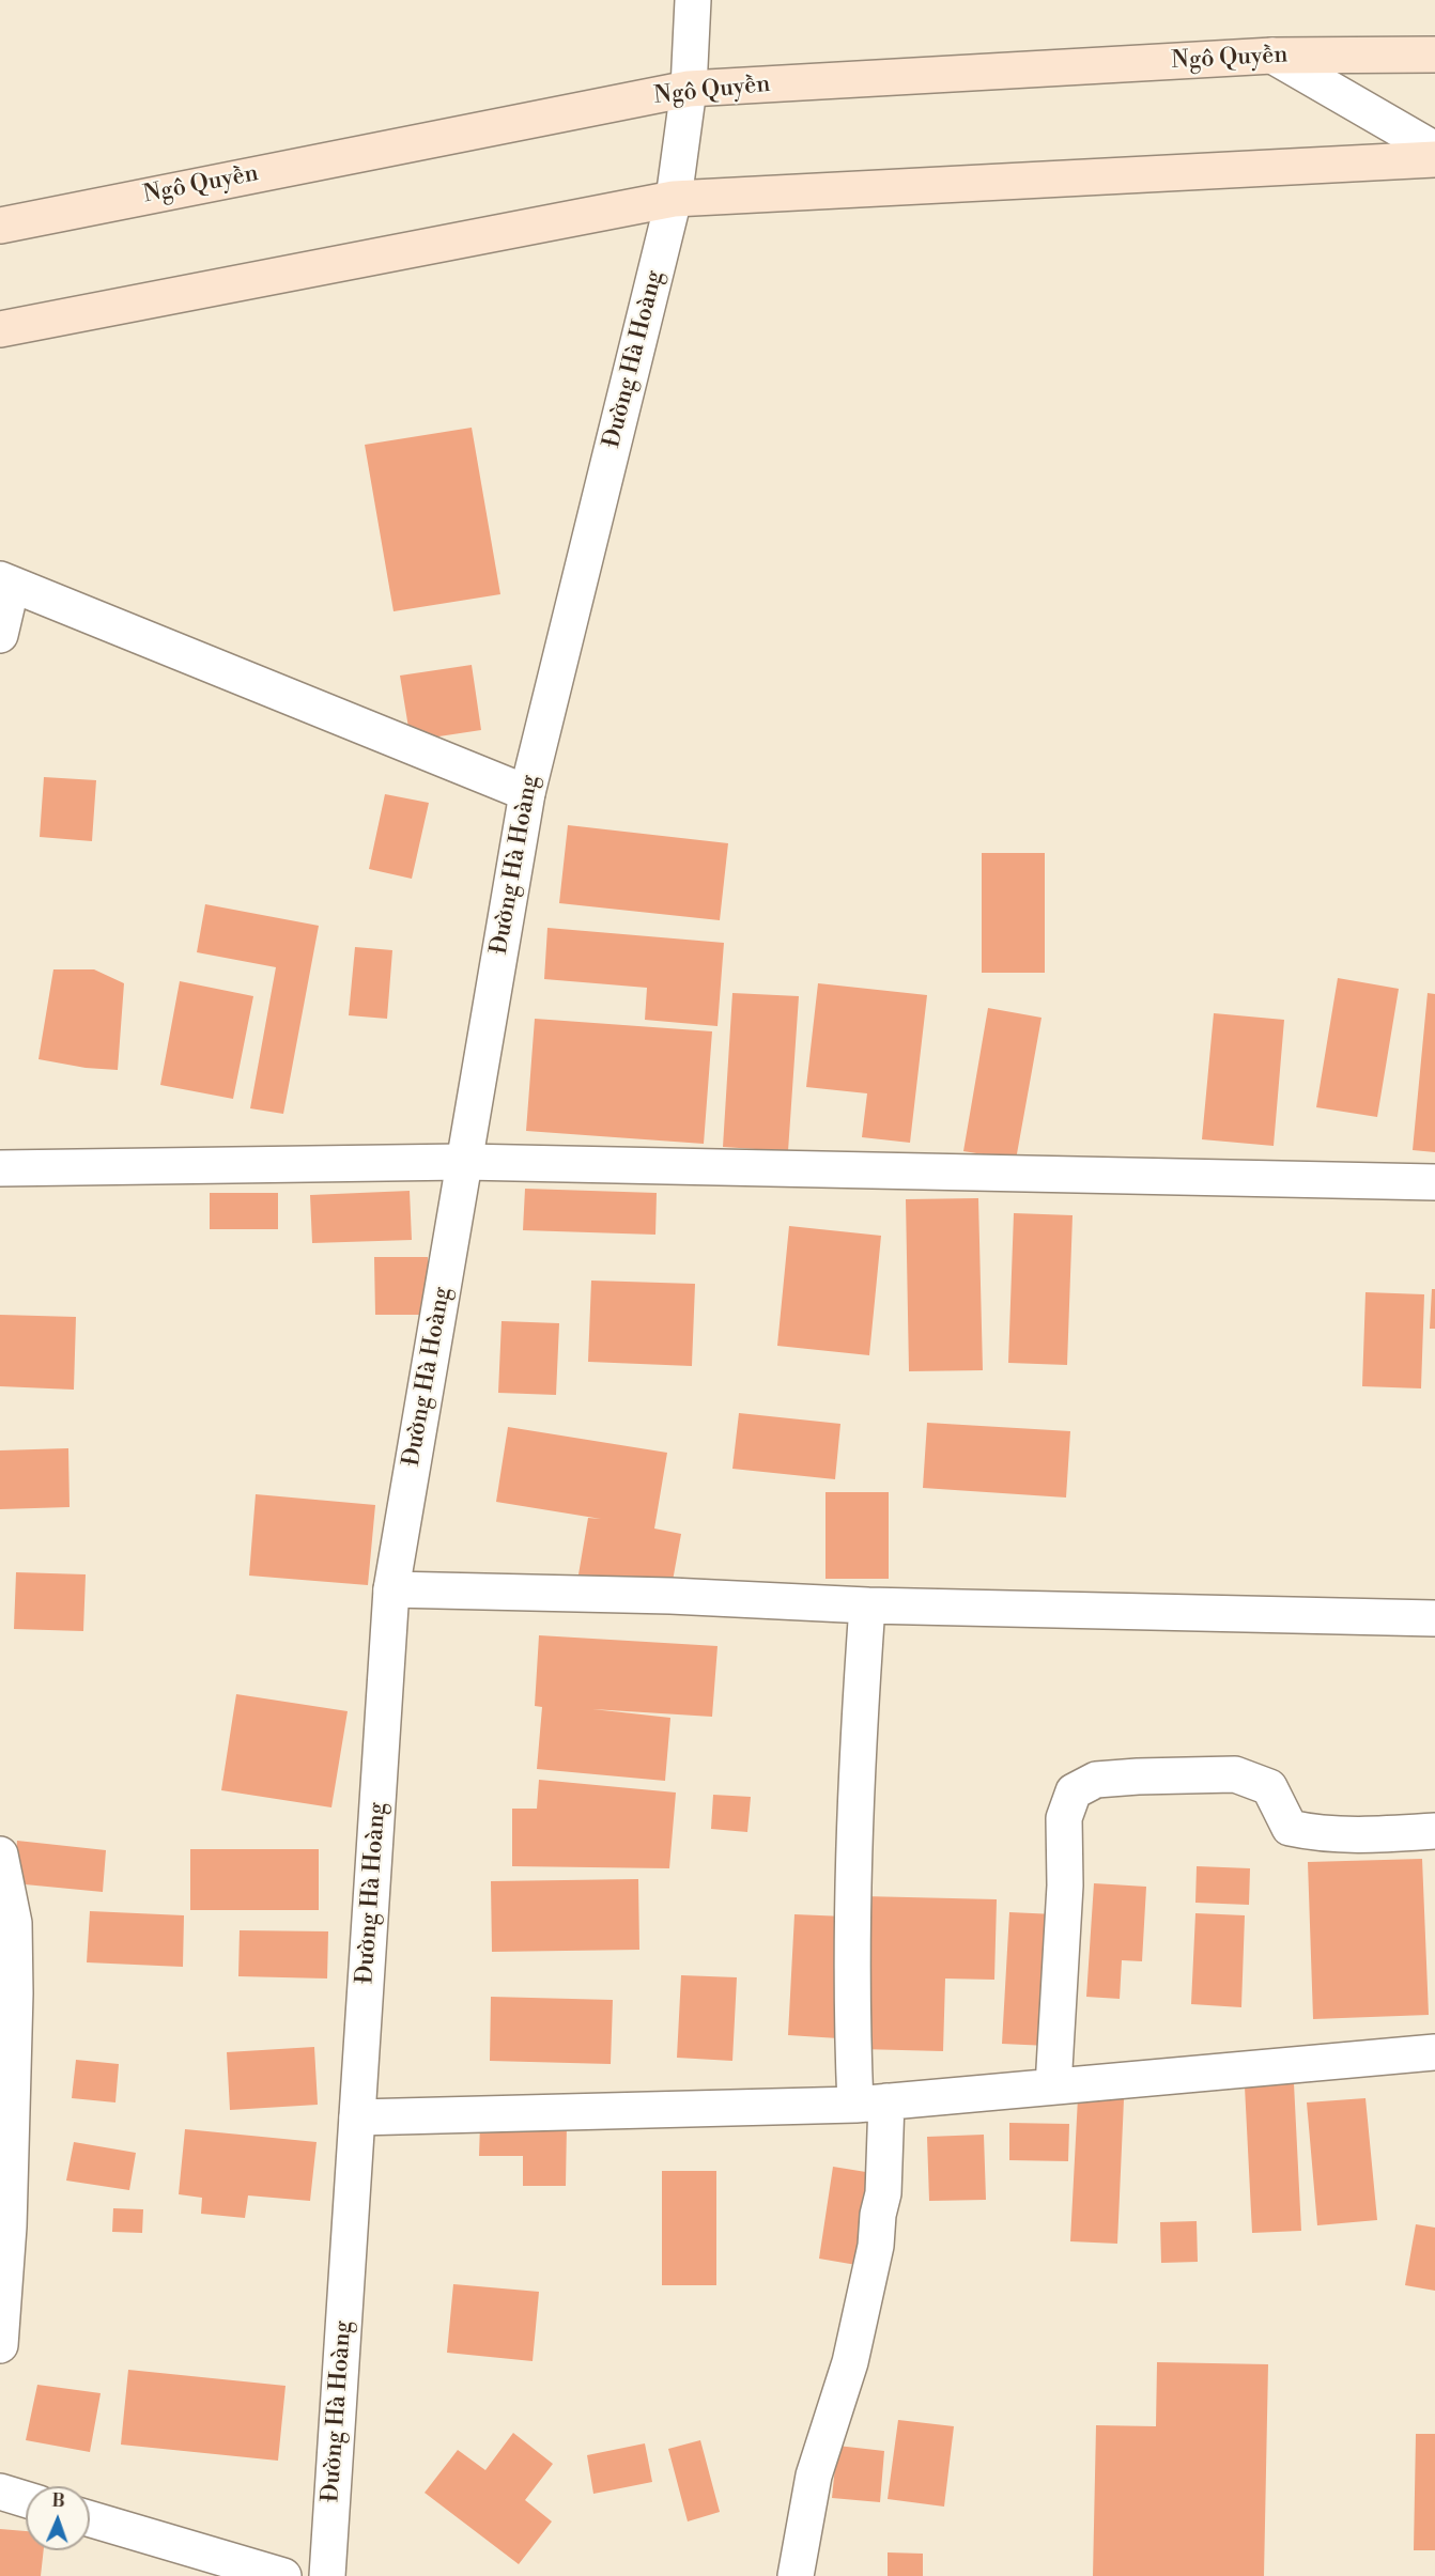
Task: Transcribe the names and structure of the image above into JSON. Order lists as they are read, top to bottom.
{
  "streets": {
    "main road": ["Ngô Quyền"],
    "street": ["Đường Hà Hoàng"]
  },
  "crossings": [
    ["Ngô Quyền", "Đường Hà Hoàng"]
  ],
  "north": "top"
}
